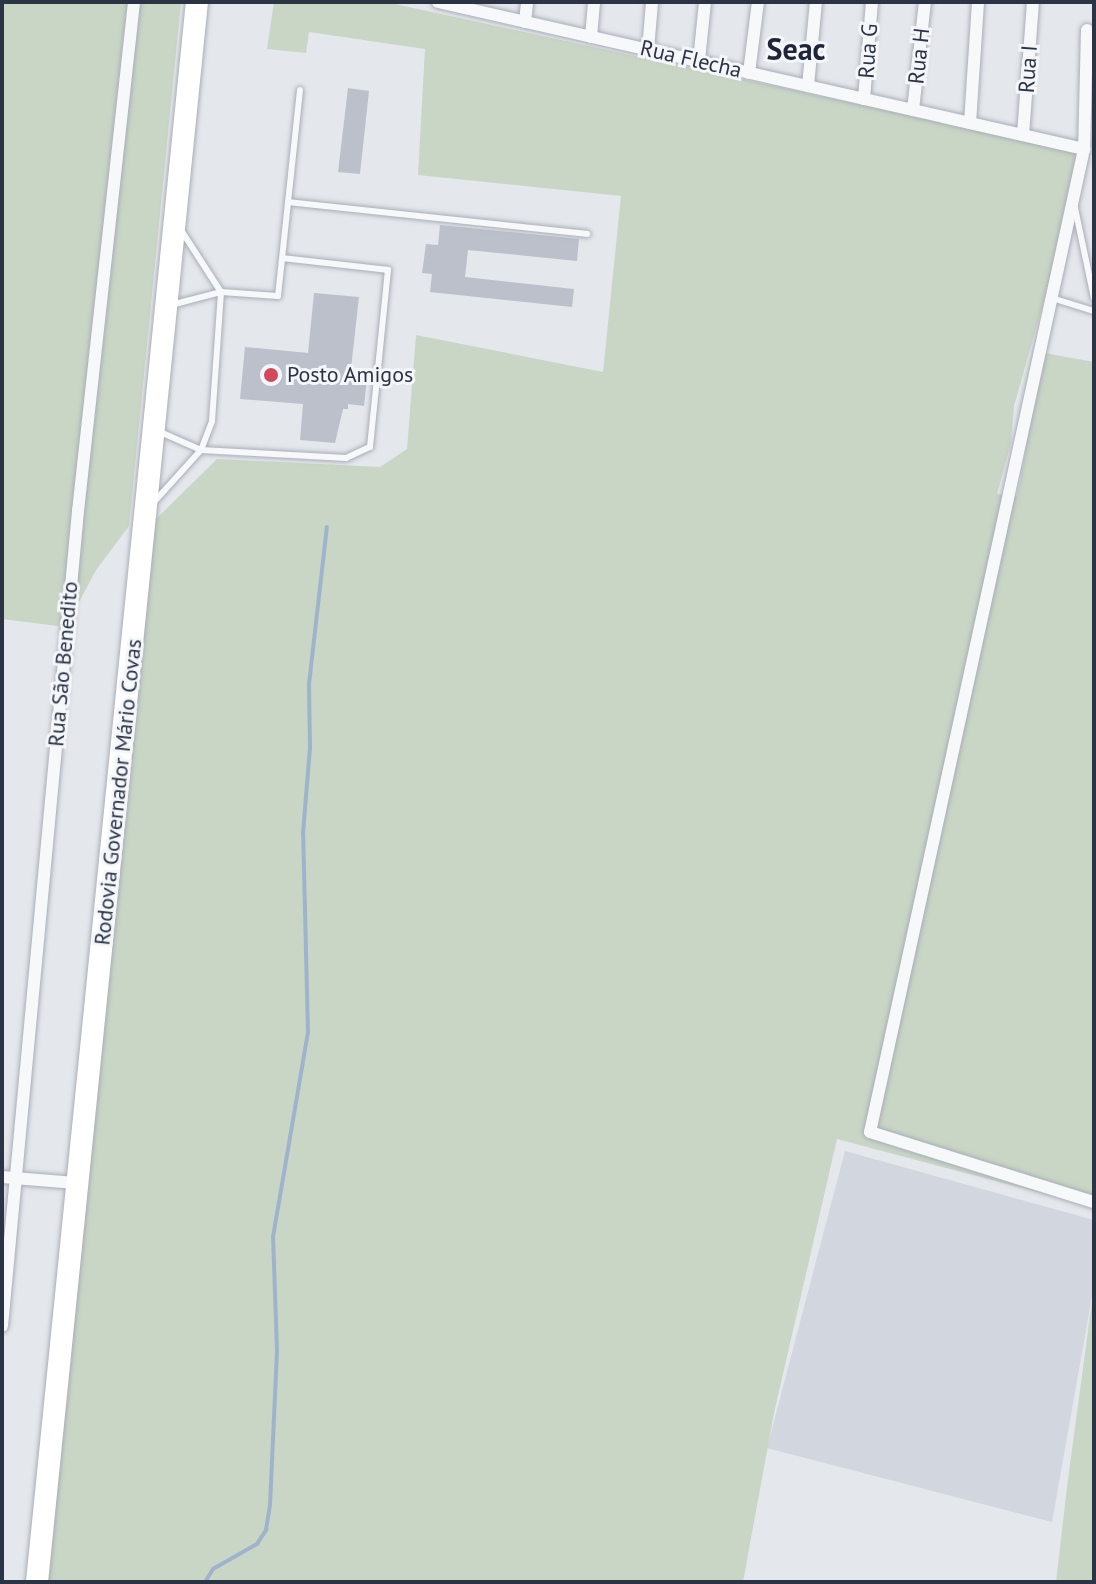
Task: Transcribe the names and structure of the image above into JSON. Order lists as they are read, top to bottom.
{
  "streets": {
    "highway": ["Rodovia Governador Mário Covas"],
    "street": [
      "Rua G",
      "Rua H",
      "Rua Flecha",
      "Rua I",
      "Rua São Benedito"
    ]
  },
  "crossings": [
    ["Rua G", "Rua Flecha"],
    ["Rua H", "Rua Flecha"],
    ["Rua Flecha", "Rua I"]
  ],
  "districts": ["Seac"],
  "places": ["Posto Amigos"]
}
